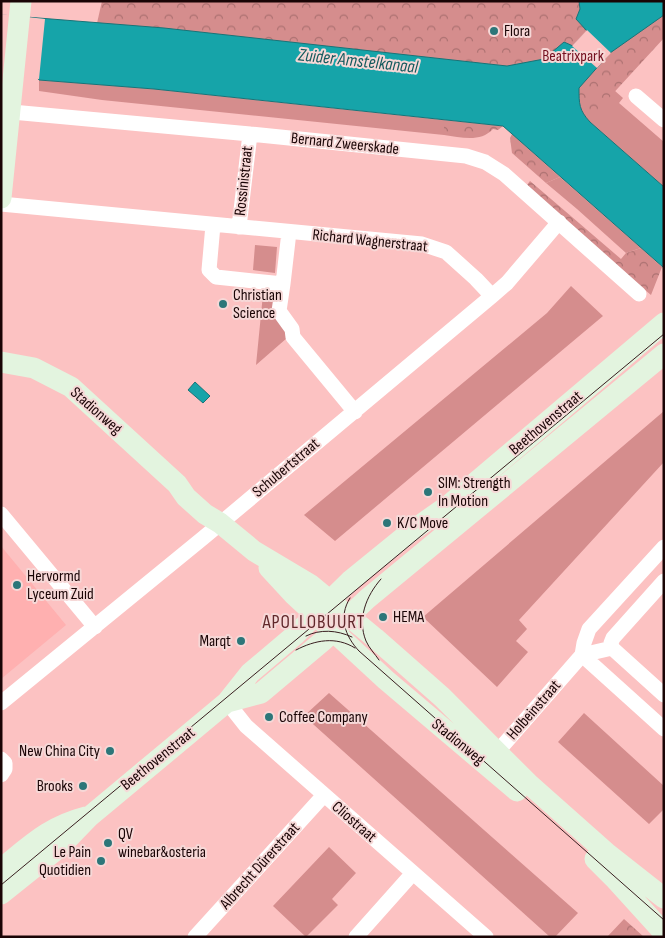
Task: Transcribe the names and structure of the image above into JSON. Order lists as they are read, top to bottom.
{
  "streets": {
    "main road": ["Stadionweg", "Beethovenstraat"],
    "street": [
      "Bernard Zweerskade",
      "Rossinistraat",
      "Richard Wagnerstraat",
      "Schubertstraat",
      "Holbeinstraat",
      "Cliostraat",
      "Albrecht Dürerstraat"
    ]
  },
  "crossings": [
    ["Bernard Zweerskade", "Rossinistraat"],
    ["Bernard Zweerskade", "Schubertstraat"],
    ["Rossinistraat", "Richard Wagnerstraat"],
    ["Richard Wagnerstraat", "Schubertstraat"],
    ["Stadionweg", "Beethovenstraat"],
    ["Stadionweg", "Schubertstraat"],
    ["Stadionweg", "Holbeinstraat"],
    ["Beethovenstraat", "Cliostraat"],
    ["Cliostraat", "Albrecht Dürerstraat"]
  ],
  "districts": ["APOLLOBUURT"],
  "water": ["Zuider Amstelkanaal"],
  "parks": ["Beatrixpark"],
  "places": [
    "Flora",
    "Christian Science",
    "SIM: Strength In Motion",
    "K/C Move",
    "Hervormd Lyceum Zuid",
    "HEMA",
    "Marqt",
    "Coffee Company",
    "New China City",
    "Brooks",
    "QV winebar&osteria",
    "Le Pain Quotidien"
  ]
}
